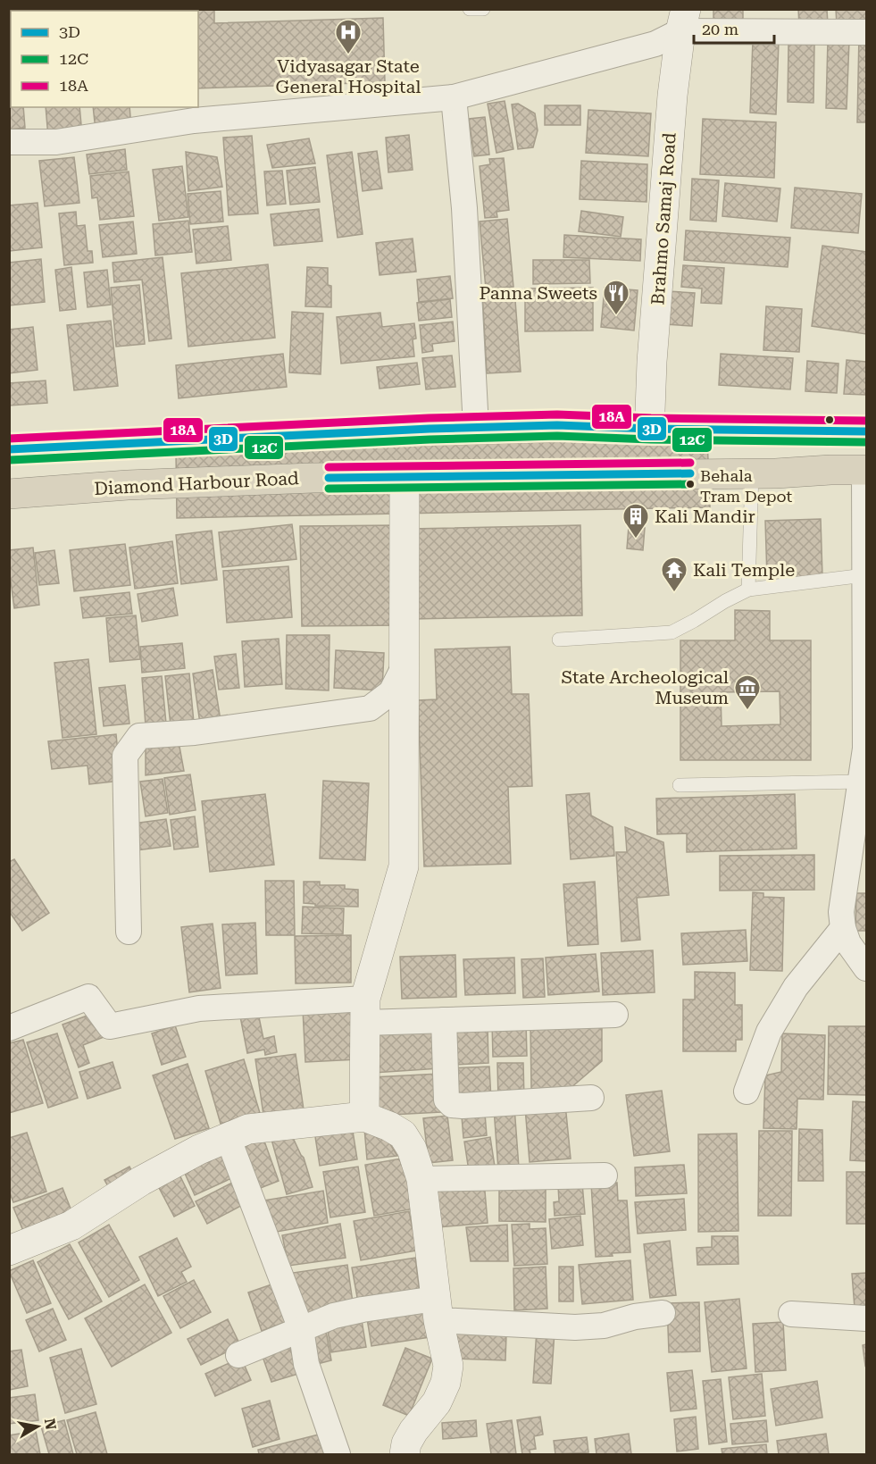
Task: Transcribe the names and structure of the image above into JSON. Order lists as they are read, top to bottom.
{
  "streets": {
    "highway": ["Diamond Harbour Road"],
    "street": ["Brahmo Samaj Road"]
  },
  "places": {
    "hospital": ["Vidyasagar State General Hospital"],
    "restaurant": ["Panna Sweets"],
    "other": ["Behala Tram Depot"],
    "building": ["Kali Mandir"],
    "temple": ["Kali Temple"],
    "museum": ["State Archeological Museum"]
  },
  "lines": ["transit line 18A", "transit line 3D", "transit line 12C"],
  "legend": ["3D", "12C", "18A"],
  "scale_bar": "20 m",
  "north": "right"
}
